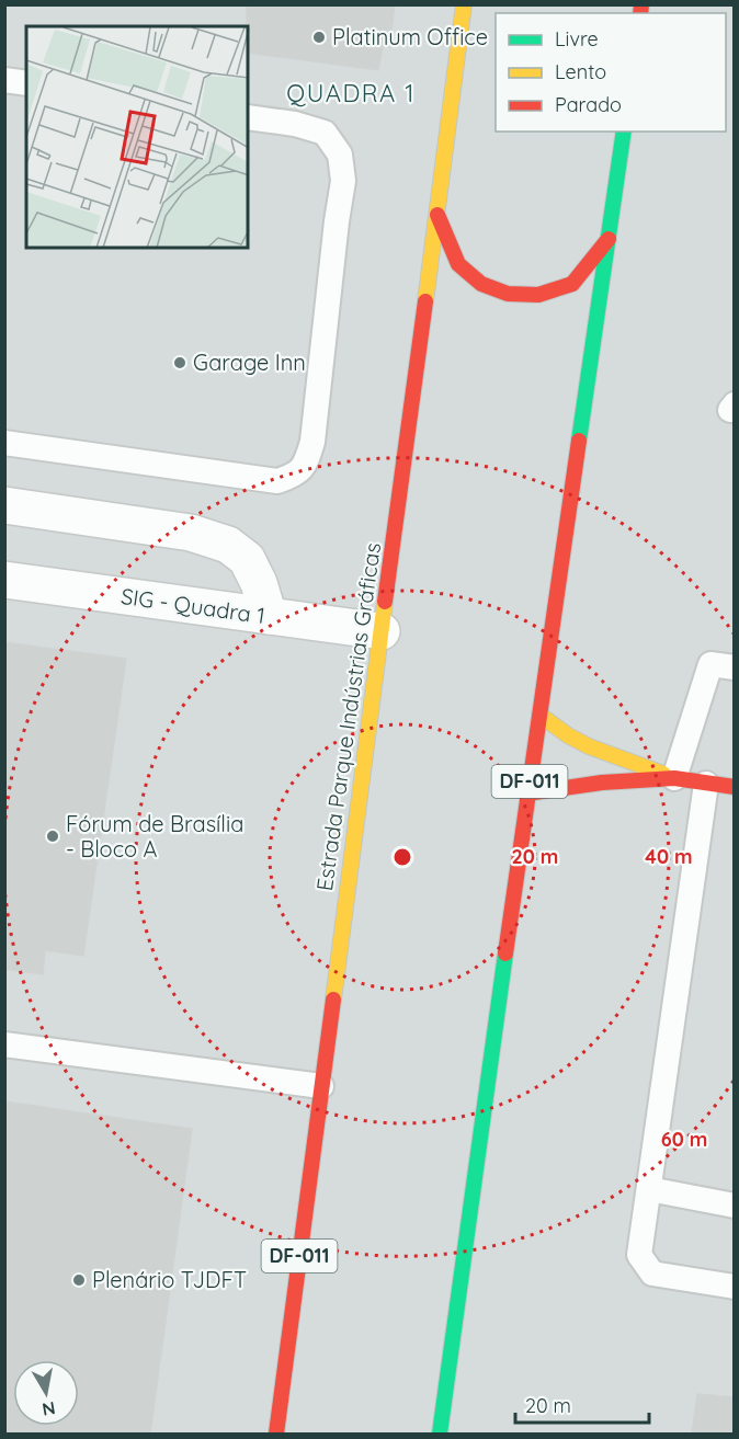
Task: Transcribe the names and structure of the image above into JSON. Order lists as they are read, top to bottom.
{
  "streets": {
    "main road": ["Estrada Parque Indústrias Gráficas", "DF-011"],
    "street": ["SIG - Quadra 1"]
  },
  "crossings": [
    ["SIG - Quadra 1", "Estrada Parque Indústrias Gráficas"]
  ],
  "districts": ["QUADRA 1"],
  "places": [
    "Platinum Office",
    "Garage Inn",
    "Fórum de Brasília - Bloco A",
    "Plenário TJDFT"
  ],
  "legend": ["Livre", "Lento", "Parado"],
  "scale_bar": "20 m",
  "north": "bottom",
  "rings": ["20 m", "40 m", "60 m"]
}
